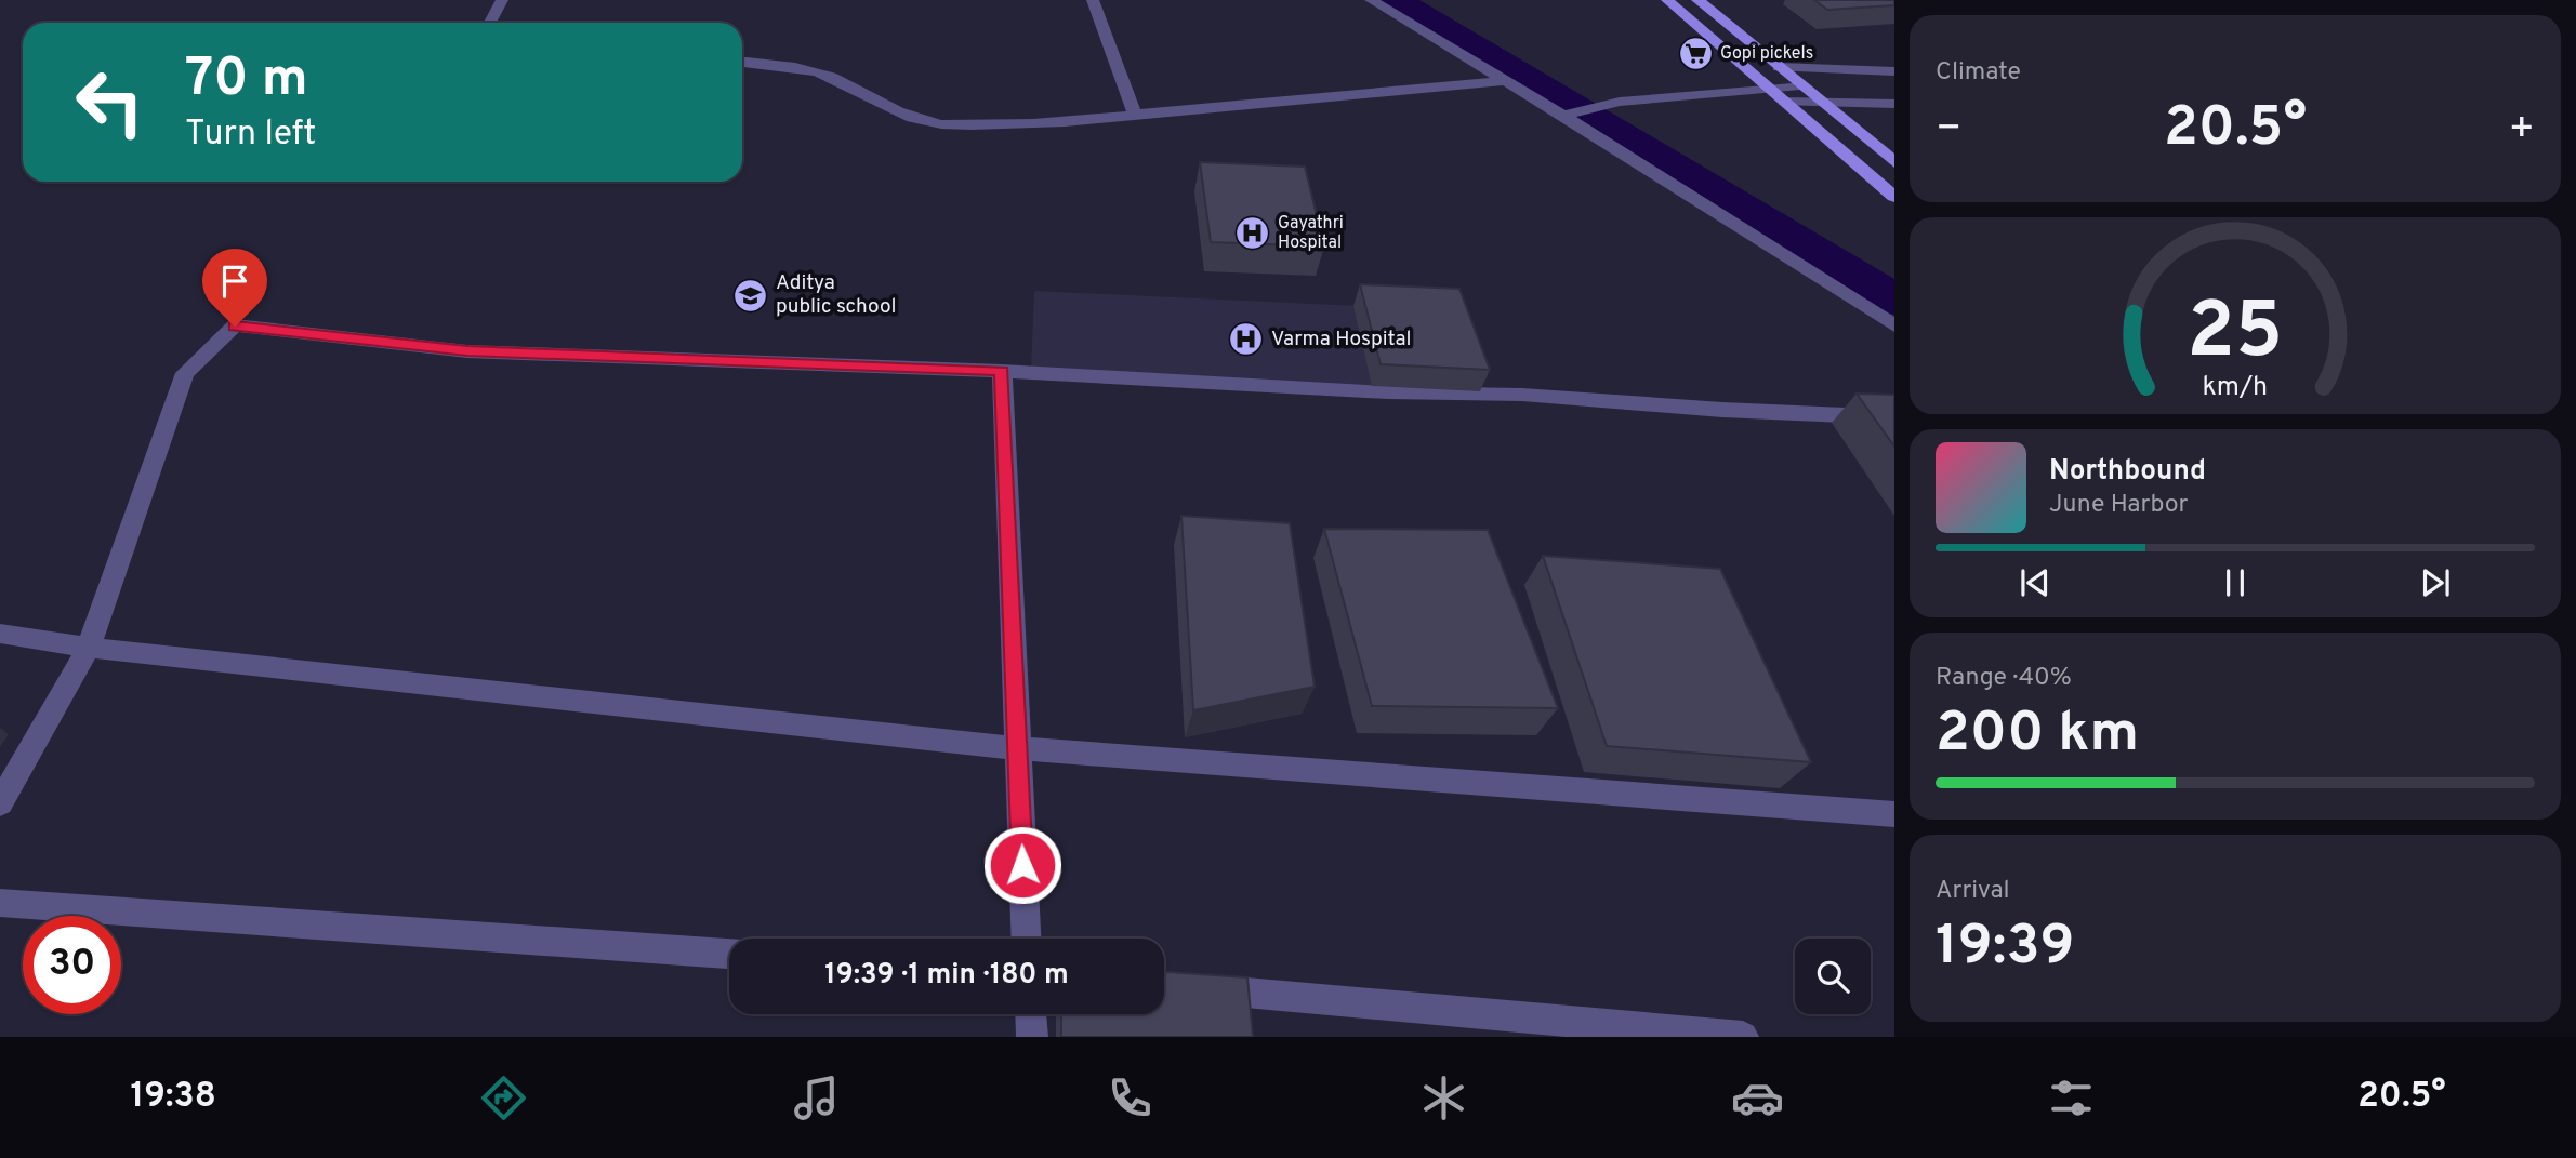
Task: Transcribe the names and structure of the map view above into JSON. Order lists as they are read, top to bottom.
{
  "places": {
    "supermarket": ["Gopi pickels"],
    "hospital": ["Gayathri Hospital", "Varma Hospital"],
    "school or university": ["Aditya public school"]
  },
  "page": {
    "tile": [
      "Climate",
      ["Range · 40%", "200 km"],
      ["Arrival", "19:39"]
    ],
    "turn": ["70 m", "Turn left"],
    "heat": ["−", "20.5°", "+"],
    "song": ["Northbound", "June Harbor"],
    "limit": "30",
    "trip": "19:39 · 1 min · 180 m",
    "tabs": ["19:38", "20.5°"],
    "gauge": ["25", "km/h"]
  }
}
